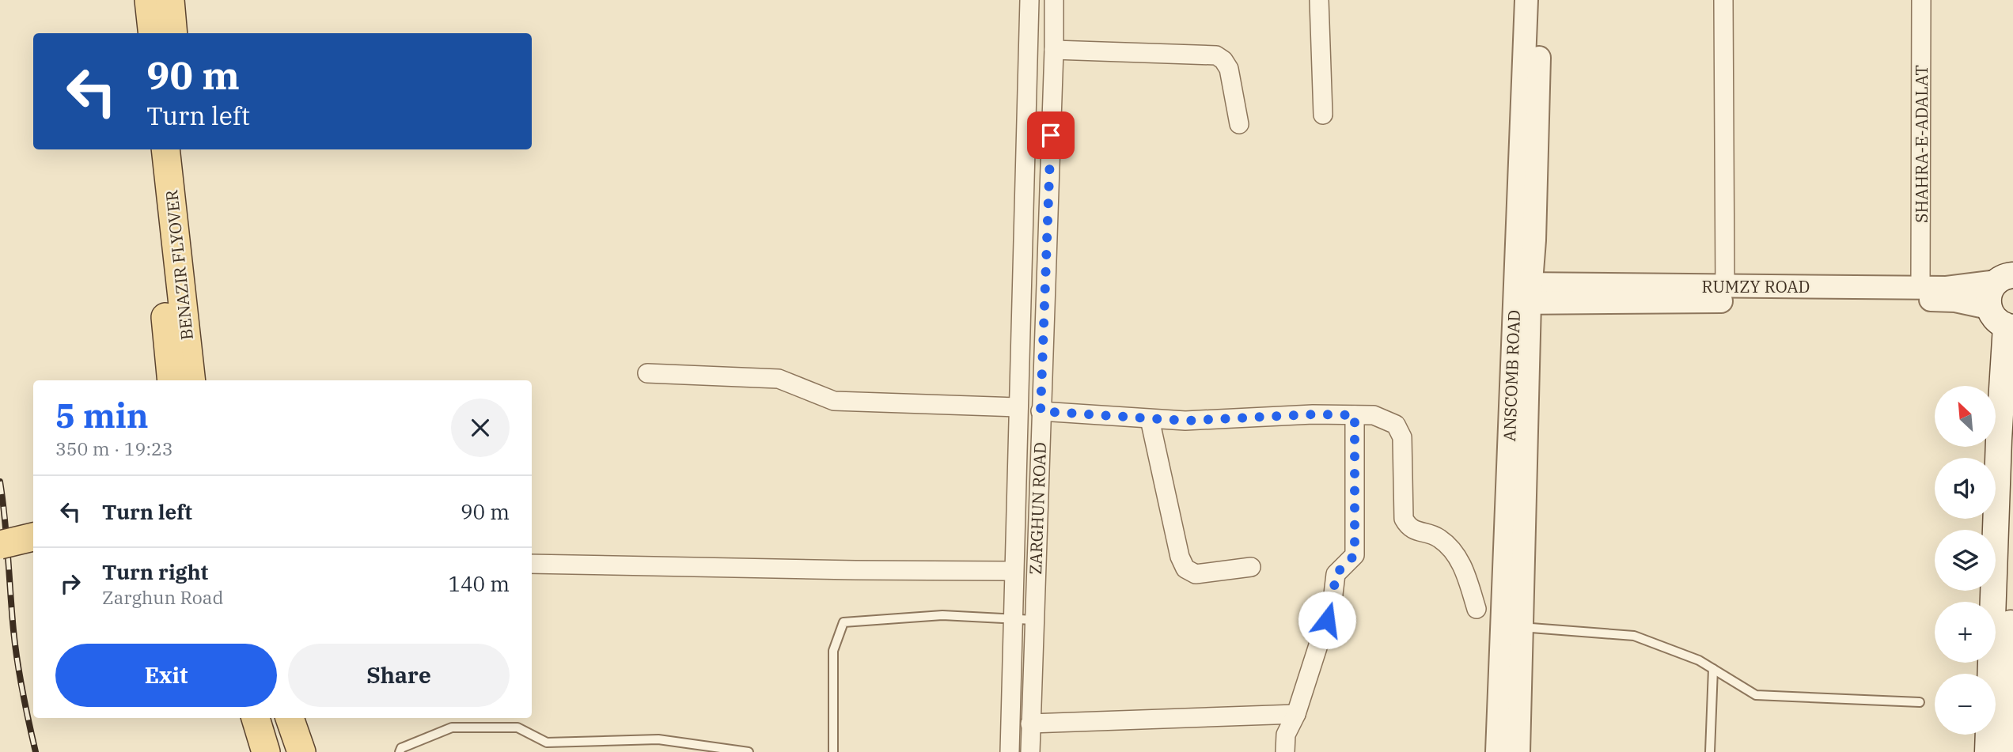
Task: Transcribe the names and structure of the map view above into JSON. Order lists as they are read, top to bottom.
{
  "streets": {
    "main road": ["BENAZIR FLYOVER"],
    "street": [
      "SHAHRA-E-ADALAT",
      "RUMZY ROAD",
      "ANSCOMB ROAD",
      "ZARGHUN ROAD"
    ]
  },
  "crossings": [
    ["SHAHRA-E-ADALAT", "RUMZY ROAD"],
    ["RUMZY ROAD", "ANSCOMB ROAD"]
  ],
  "north": "top left",
  "page": {
    "turn": ["90 m", "Turn left"],
    "heading": ["5 min", "350 m · 19:23"],
    "map_buttons": ["+", "−"],
    "list": [
      {
        "name": "Turn left",
        "value": "90 m"
      },
      {
        "name": "Turn right",
        "note": "Zarghun Road",
        "value": "140 m"
      }
    ],
    "buttons": ["Exit", "Share"]
  }
}
